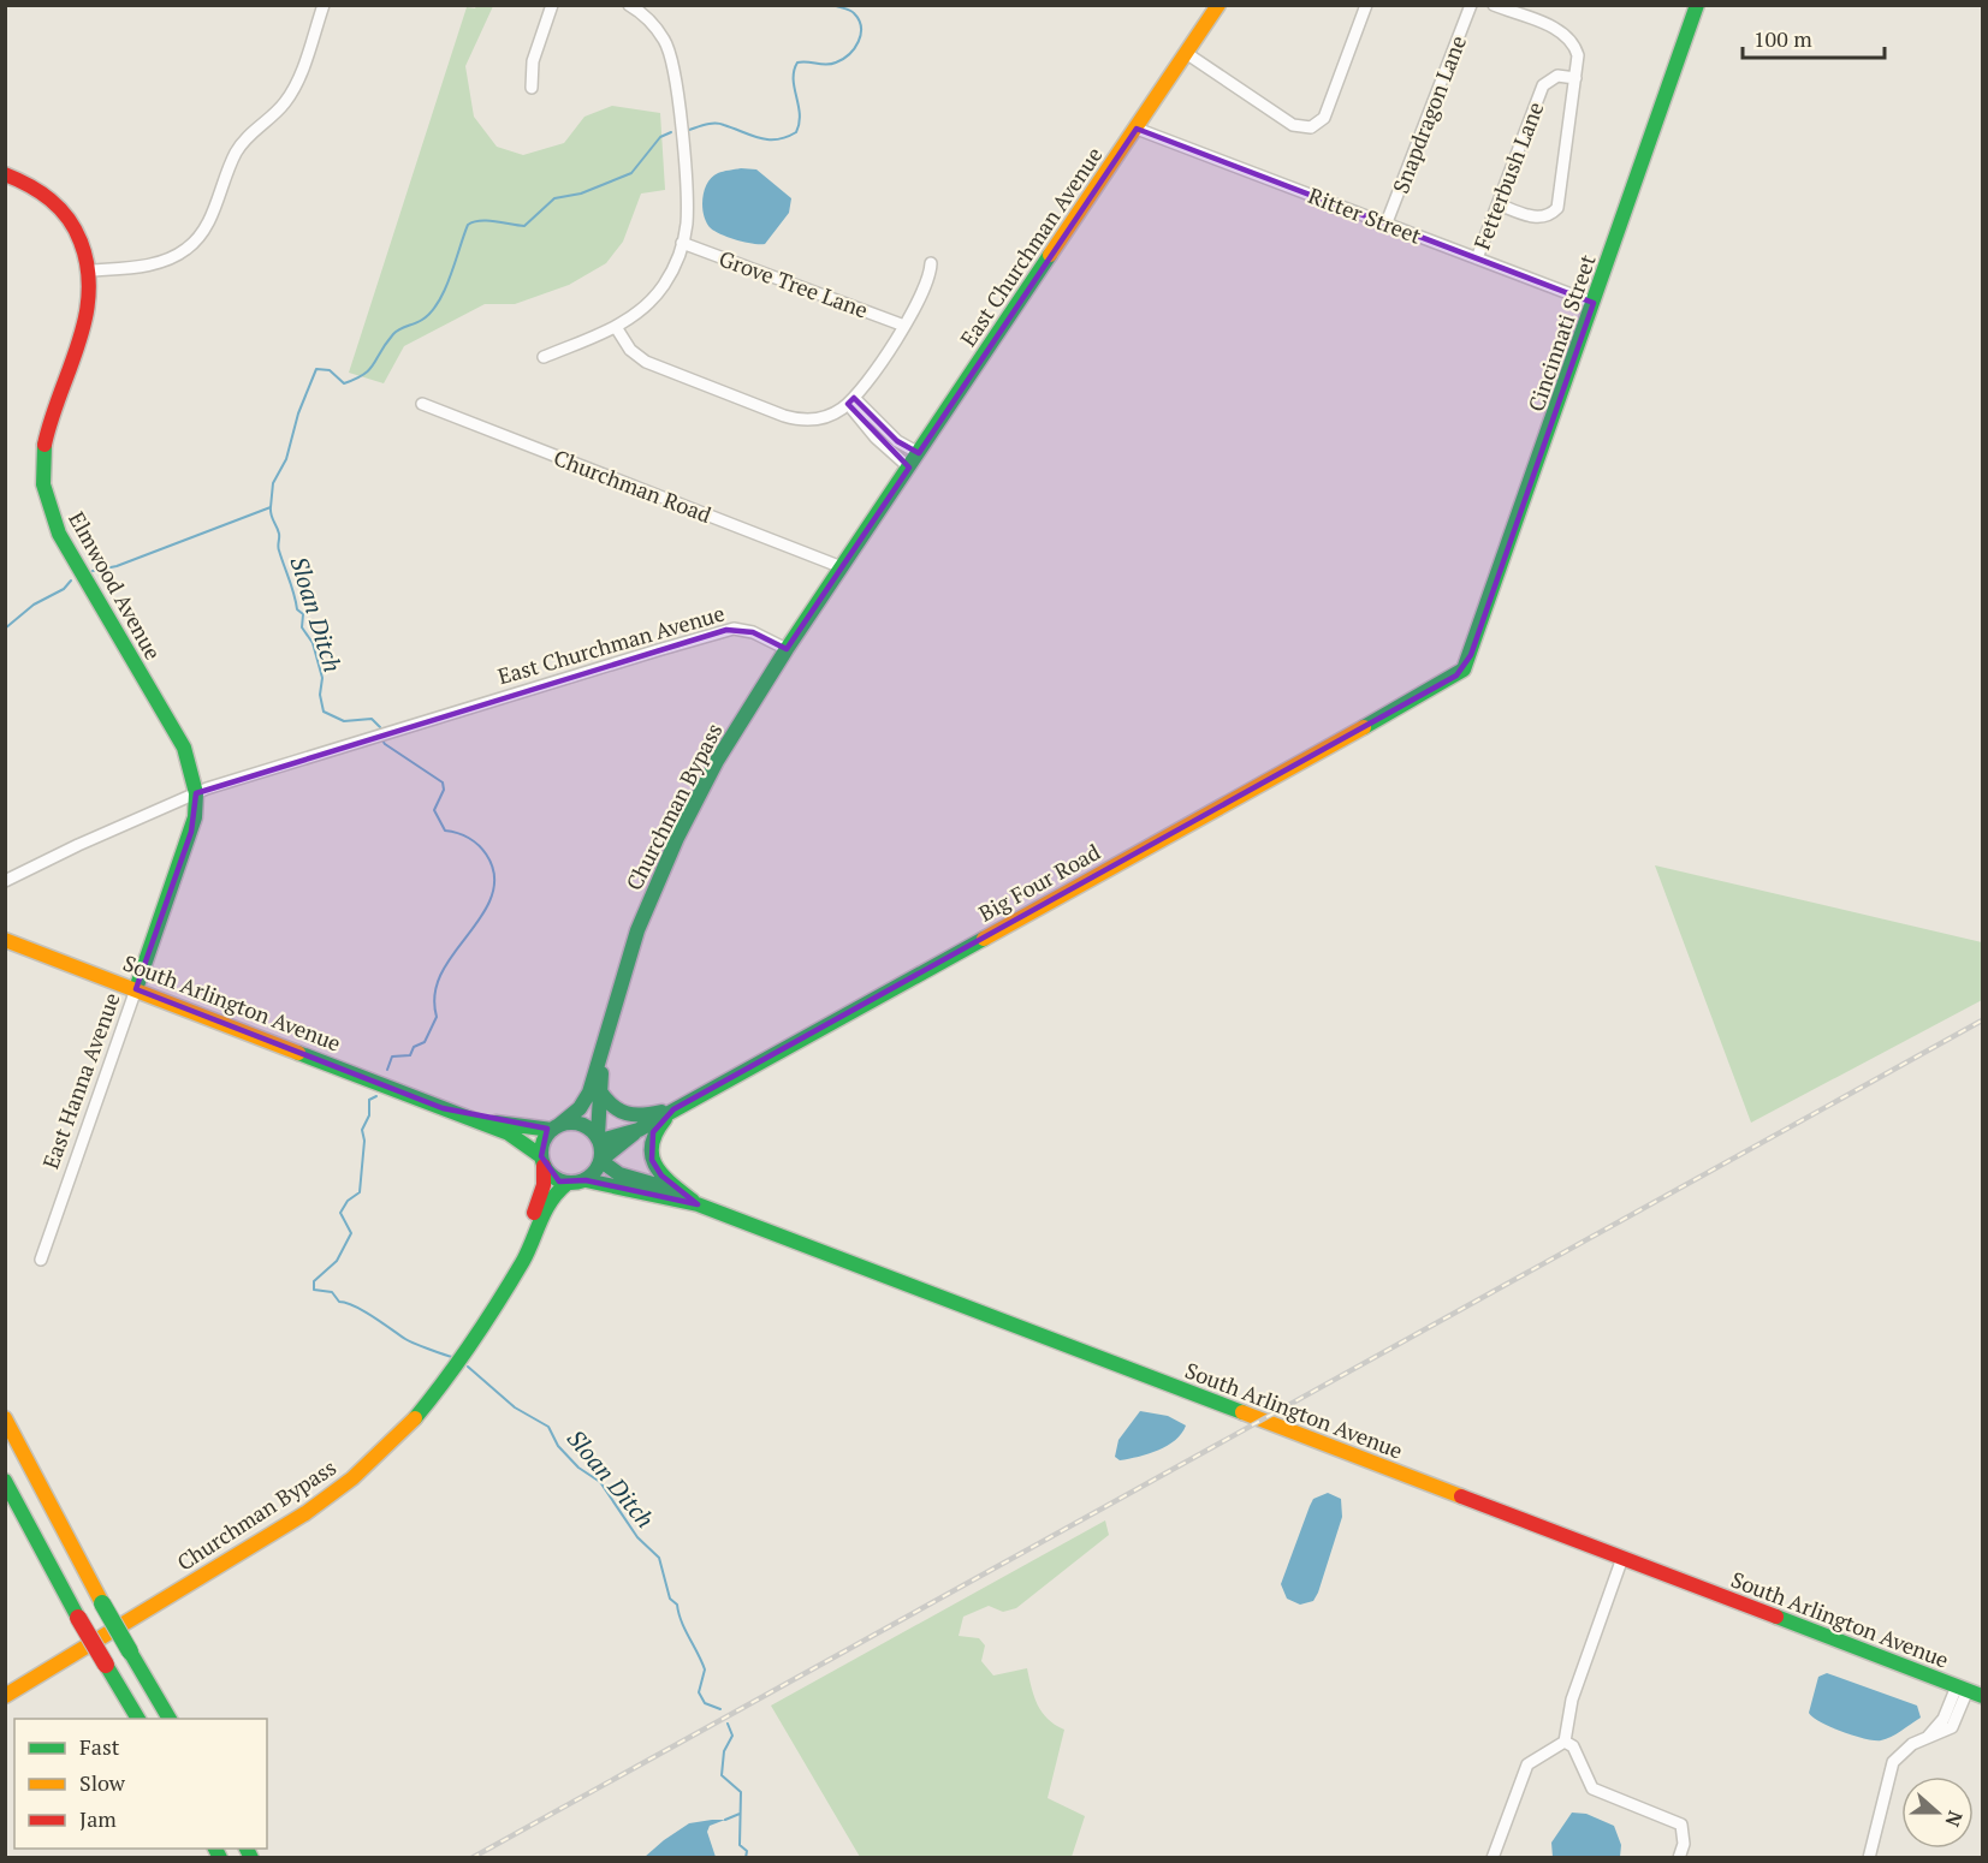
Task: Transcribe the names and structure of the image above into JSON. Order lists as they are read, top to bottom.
{
  "streets": {
    "main road": [
      "East Churchman Avenue",
      "Cincinnati Street",
      "Elmwood Avenue",
      "Churchman Bypass",
      "Big Four Road",
      "South Arlington Avenue",
      "East Hanna Avenue"
    ],
    "street": [
      "Snapdragon Lane",
      "Fetterbush Lane",
      "Ritter Street",
      "Grove Tree Lane",
      "Churchman Road"
    ]
  },
  "crossings": [
    ["Snapdragon Lane", "Ritter Street"],
    ["Fetterbush Lane", "Ritter Street"],
    ["Ritter Street", "East Churchman Avenue"],
    ["Ritter Street", "Cincinnati Street"],
    ["East Churchman Avenue", "Churchman Road"],
    ["East Churchman Avenue", "Elmwood Avenue"],
    ["East Churchman Avenue", "Churchman Bypass"],
    ["East Churchman Avenue", "East Hanna Avenue"],
    ["Cincinnati Street", "Big Four Road"],
    ["Elmwood Avenue", "East Hanna Avenue"],
    ["Churchman Bypass", "Big Four Road"],
    ["Churchman Bypass", "South Arlington Avenue"],
    ["Big Four Road", "South Arlington Avenue"],
    ["South Arlington Avenue", "East Hanna Avenue"]
  ],
  "water": ["Sloan Ditch"],
  "legend": ["Fast", "Slow", "Jam"],
  "scale_bar": "100 m",
  "north": "right"
}
